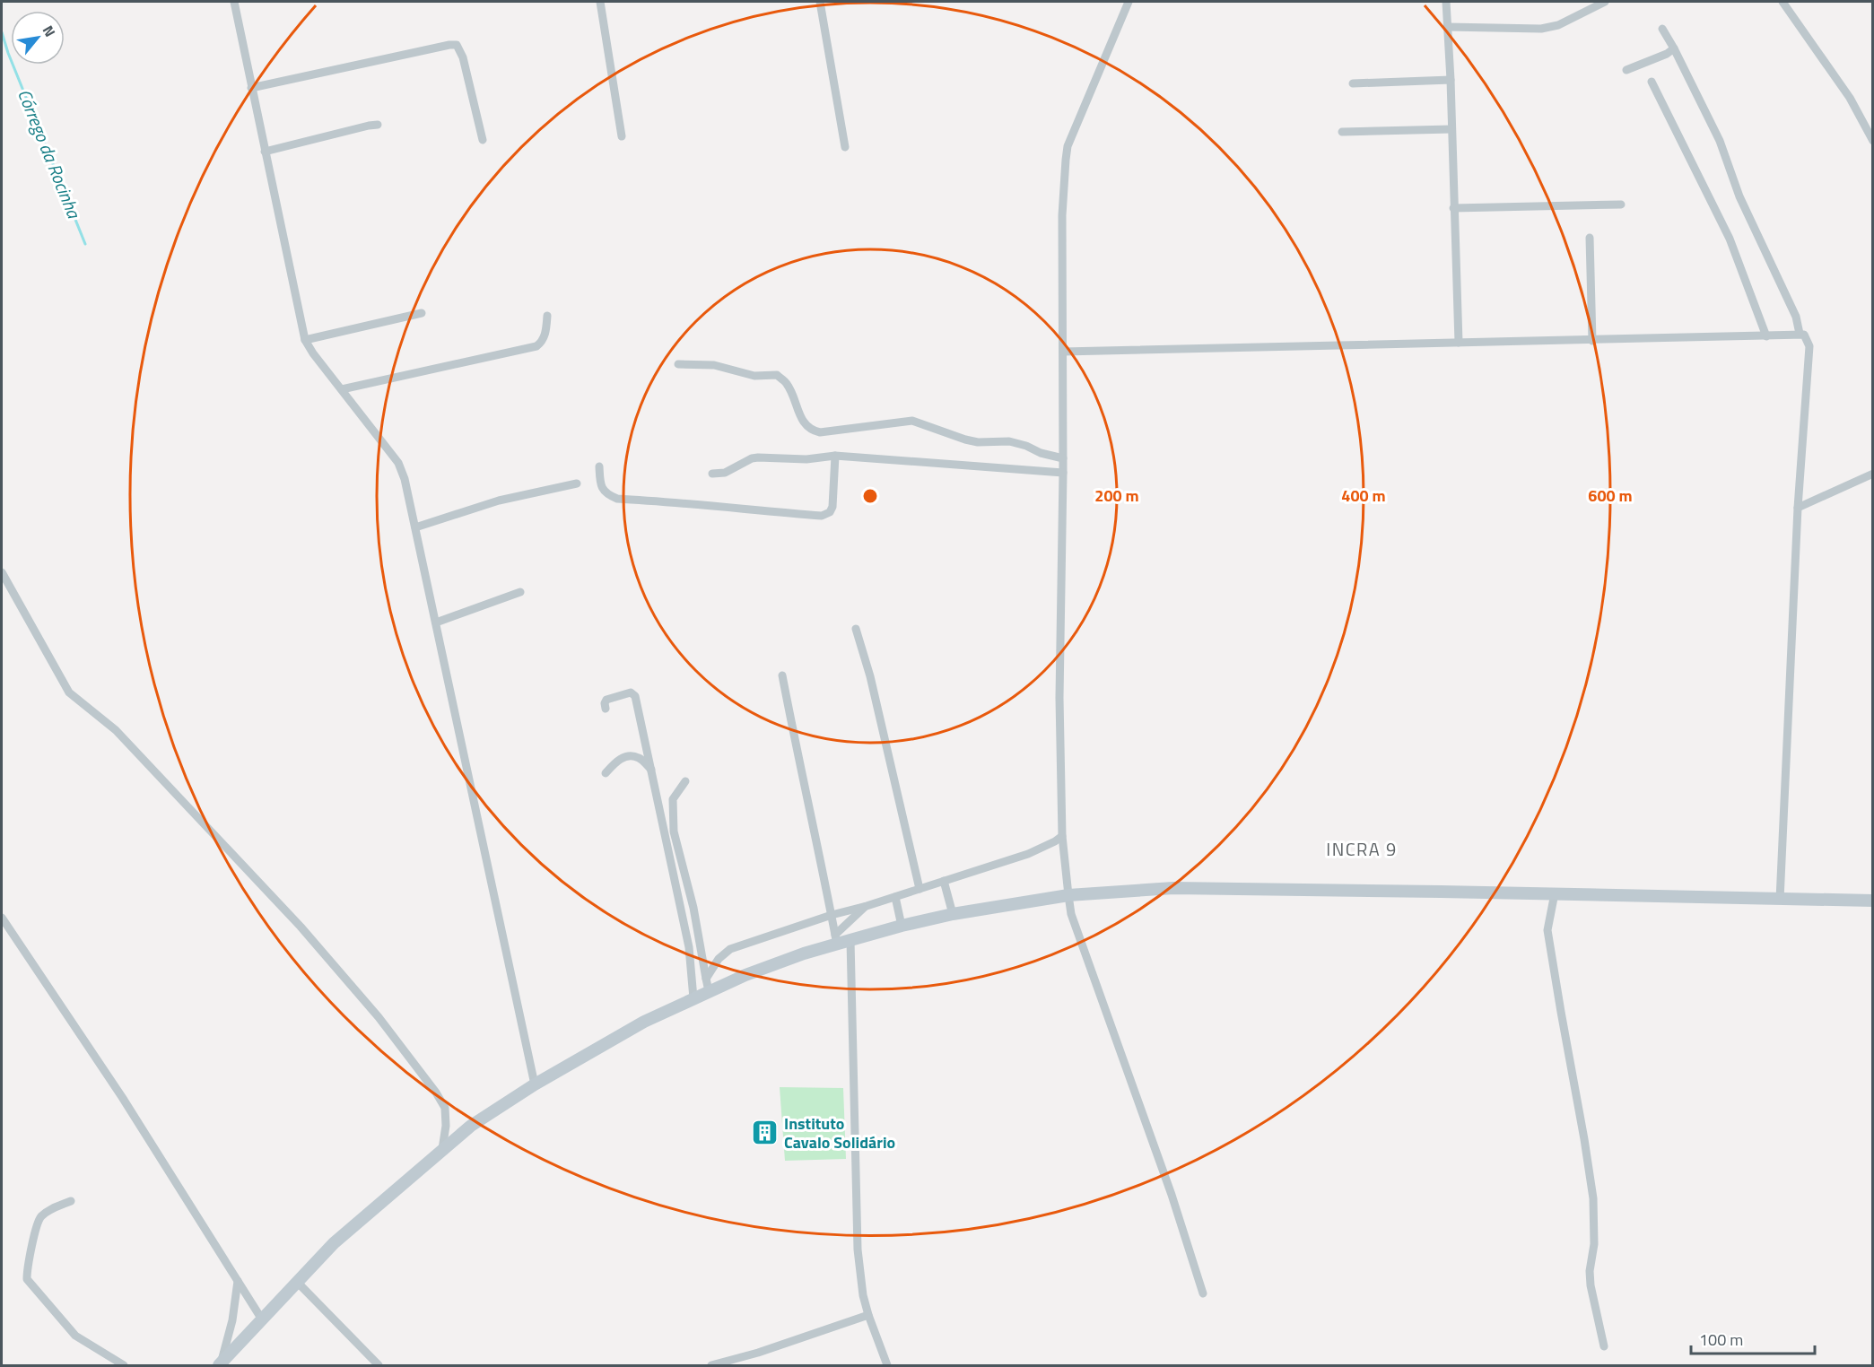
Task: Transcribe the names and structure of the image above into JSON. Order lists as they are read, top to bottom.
{
  "districts": ["INCRA 9"],
  "water": ["Córrego da Rocinha"],
  "places": {
    "building": ["Instituto Cavalo Solidário"]
  },
  "scale_bar": "100 m",
  "north": "top right",
  "rings": ["200 m", "400 m", "600 m"]
}
